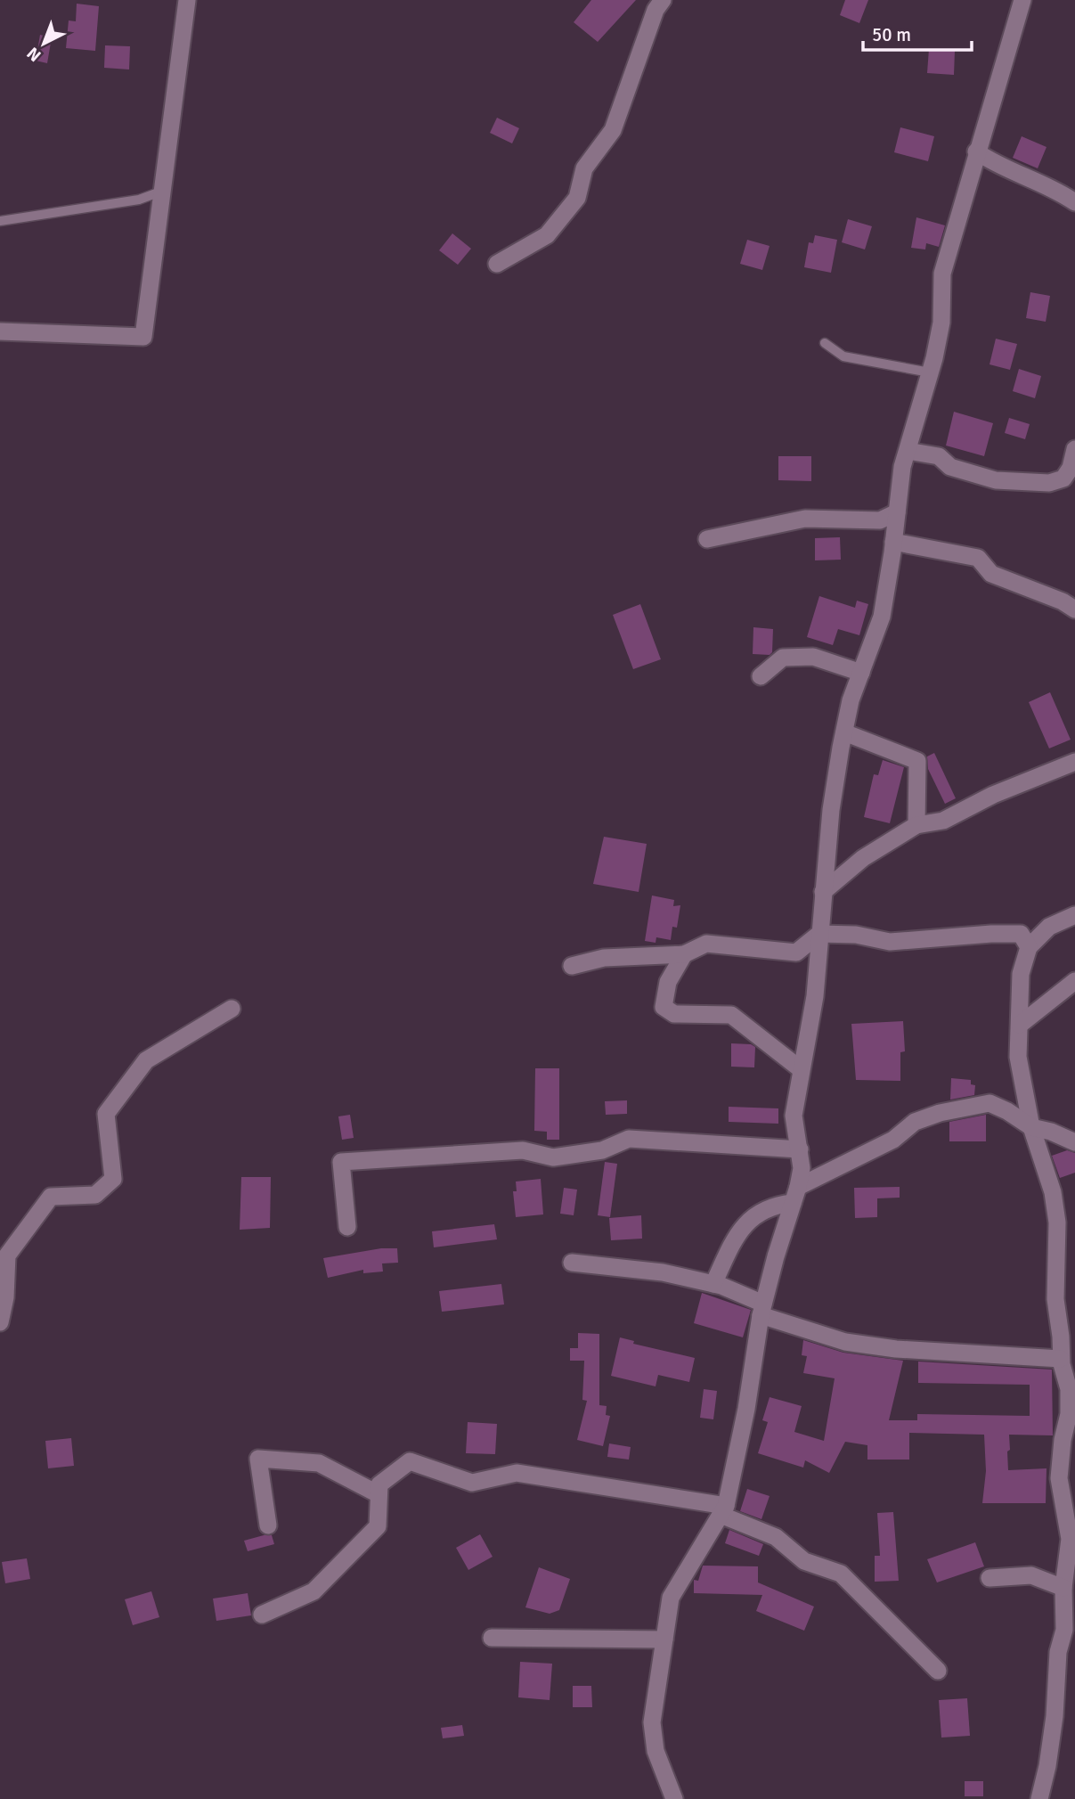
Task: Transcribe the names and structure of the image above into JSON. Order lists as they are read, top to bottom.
{
  "scale_bar": "50 m",
  "north": "bottom left"
}
